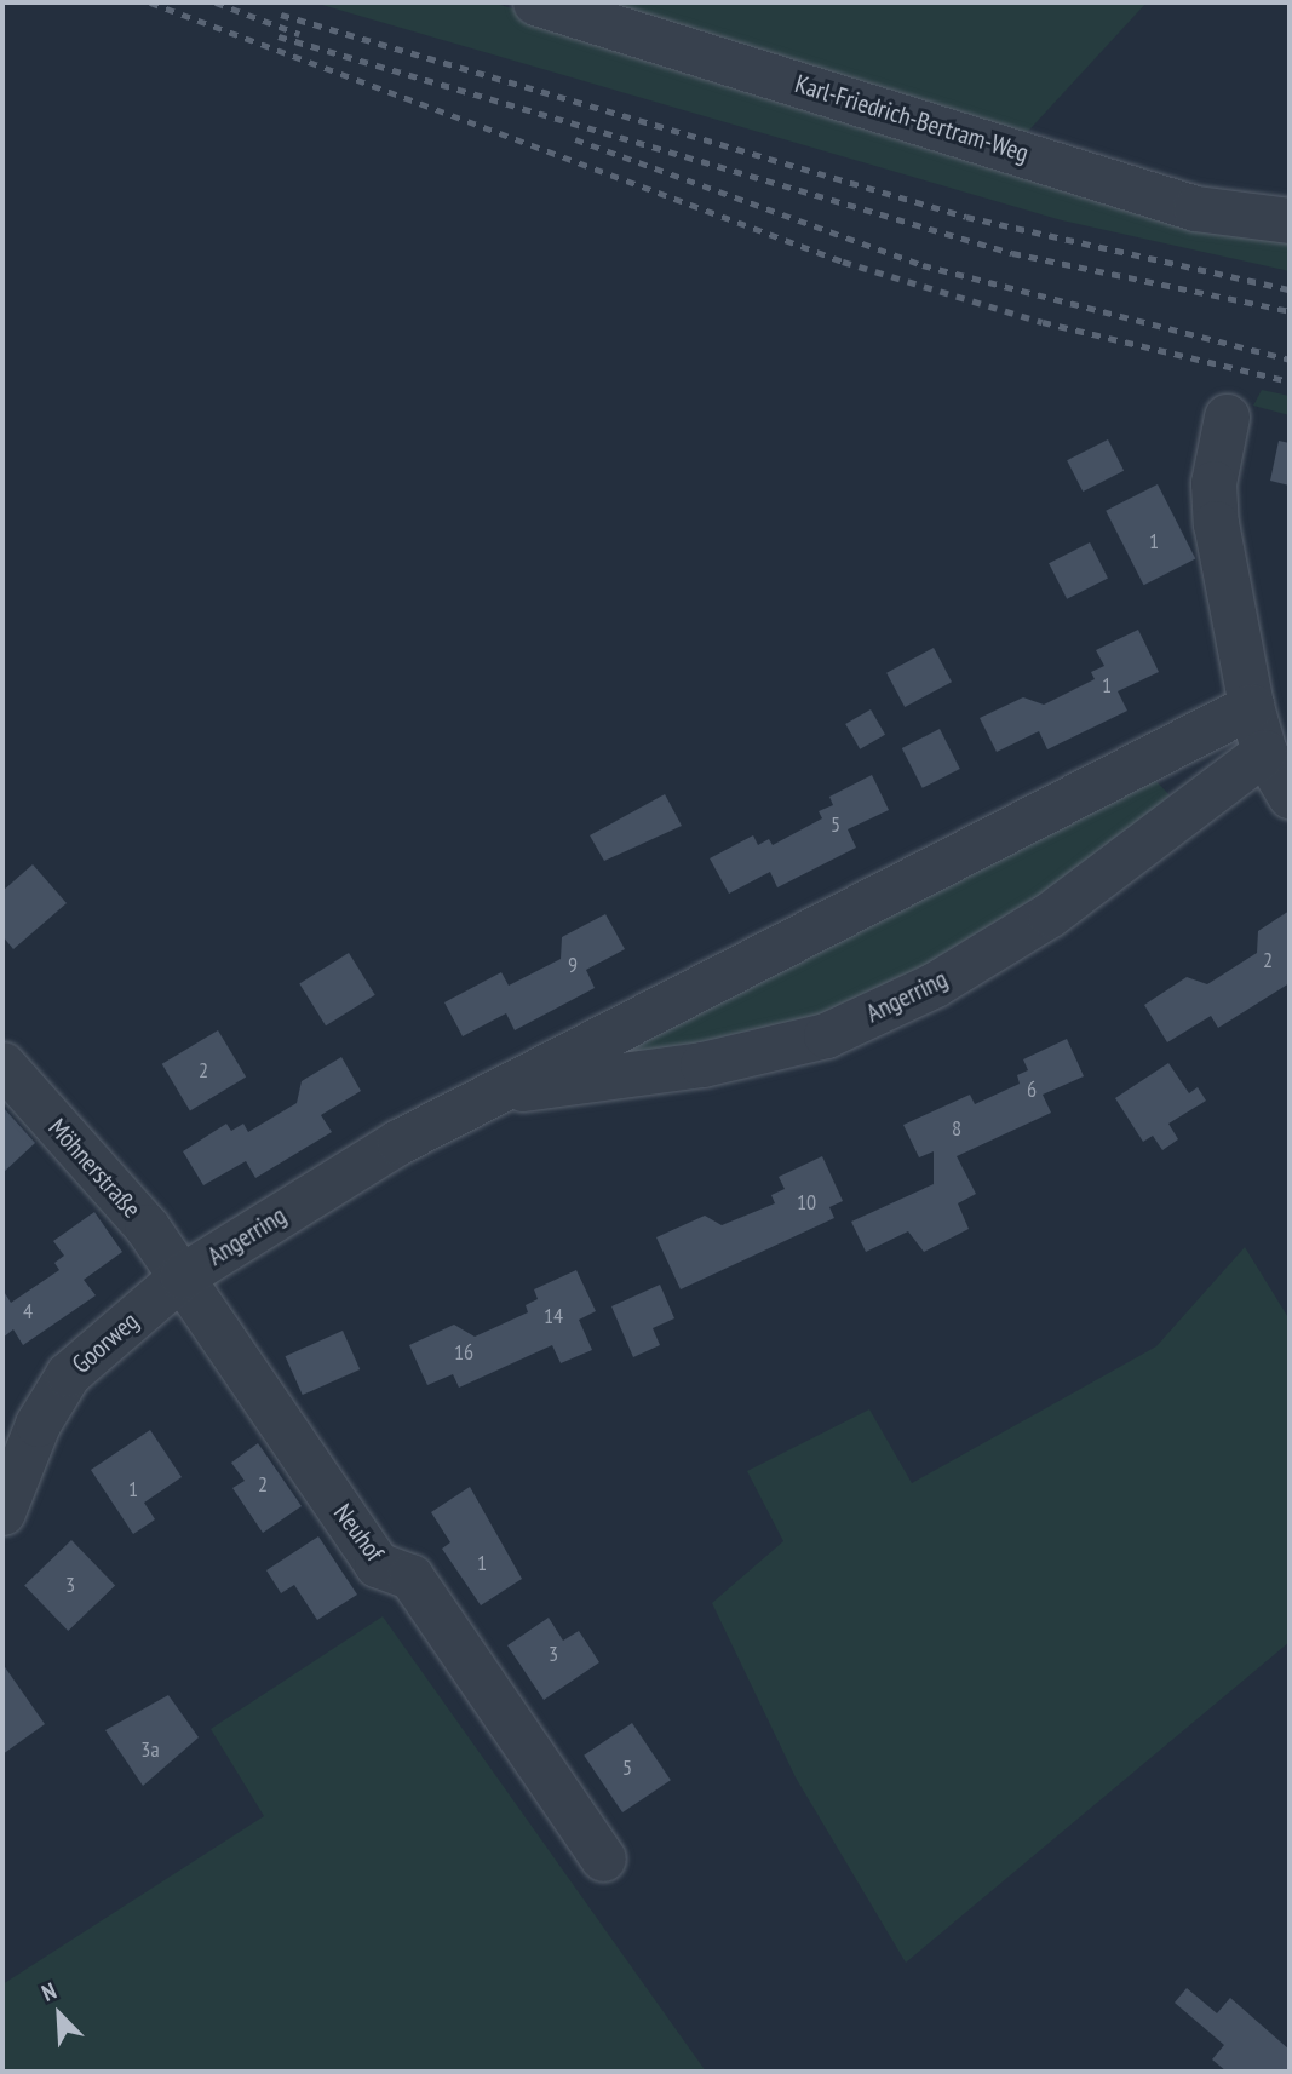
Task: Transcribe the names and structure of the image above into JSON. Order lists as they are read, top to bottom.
{
  "streets": {
    "street": [
      "Karl-Friedrich-Bertram-Weg",
      "Angerring",
      "Möhnerstraße",
      "Goorweg",
      "Neuhof"
    ]
  },
  "crossings": [
    ["Angerring", "Möhnerstraße"],
    ["Angerring", "Goorweg"],
    ["Angerring", "Neuhof"],
    ["Möhnerstraße", "Goorweg"],
    ["Möhnerstraße", "Neuhof"],
    ["Goorweg", "Neuhof"]
  ],
  "house_numbers": [
    "1",
    "1",
    "5",
    "2",
    "9",
    "2",
    "6",
    "8",
    "10",
    "4",
    "14",
    "16",
    "2",
    "1",
    "1",
    "3",
    "3",
    "3a",
    "5"
  ],
  "north": "top left"
}
